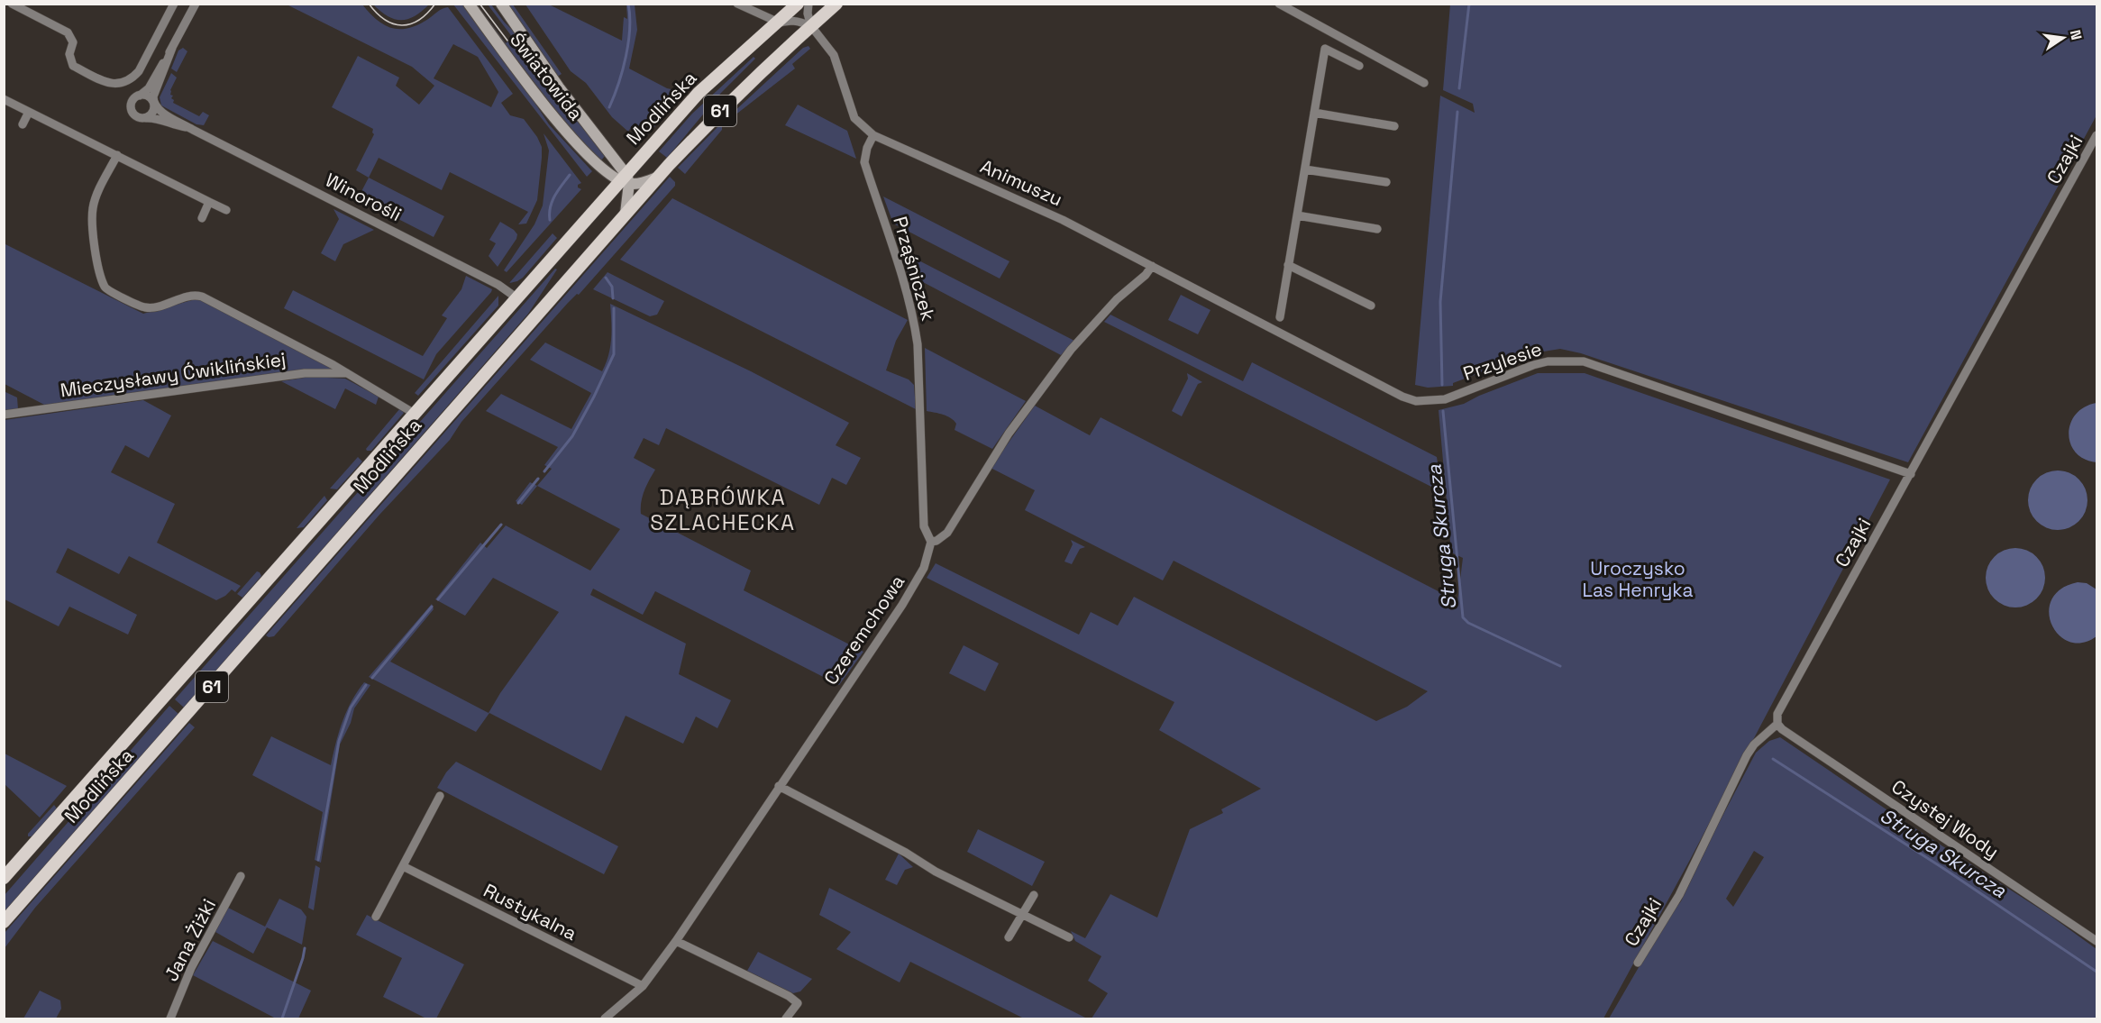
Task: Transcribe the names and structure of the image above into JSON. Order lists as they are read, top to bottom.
{
  "streets": {
    "main road": ["Modlińska", "61"],
    "street": [
      "Światowida",
      "Czajki",
      "Animuszu",
      "Winorośli",
      "Prząśniczek",
      "Przylesie",
      "Mieczysławy Ćwiklińskiej",
      "Czeremchowa",
      "Czystej Wody",
      "Rustykalna",
      "Jana Żiżki"
    ]
  },
  "crossings": [
    ["Światowida", "Modlińska"],
    ["Modlińska", "Winorośli"],
    ["Modlińska", "Mieczysławy Ćwiklińskiej"],
    ["Czajki", "Przylesie"],
    ["Czajki", "Czystej Wody"],
    ["Animuszu", "Prząśniczek"],
    ["Animuszu", "Przylesie"],
    ["Prząśniczek", "Czeremchowa"],
    ["Czeremchowa", "Rustykalna"]
  ],
  "districts": ["DĄBRÓWKA SZLACHECKA"],
  "water": ["Struga Skurcza"],
  "parks": ["Uroczysko Las Henryka"],
  "north": "right"
}
